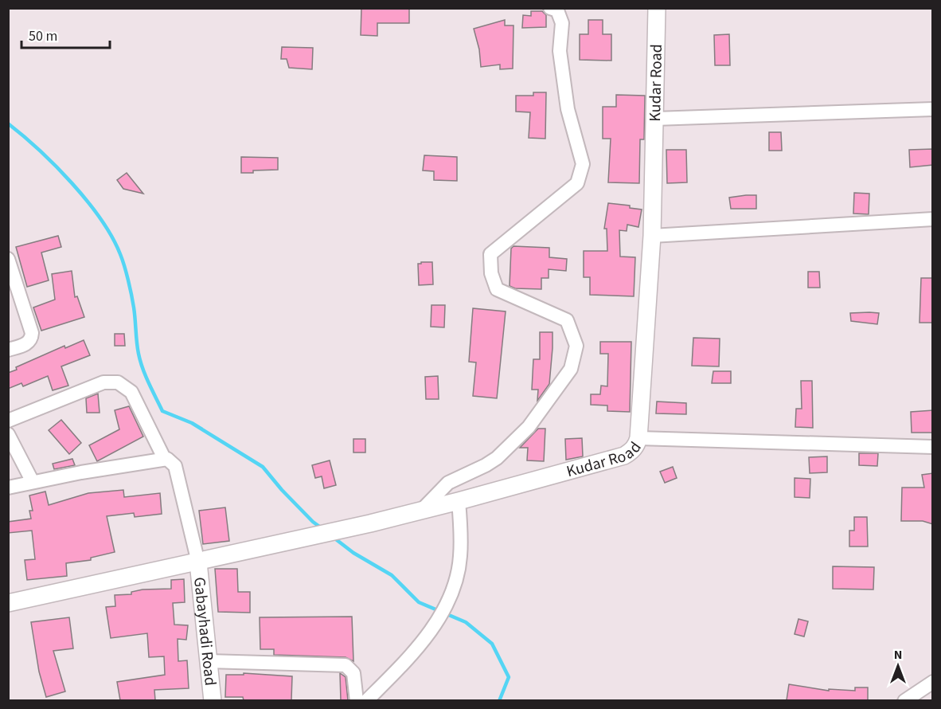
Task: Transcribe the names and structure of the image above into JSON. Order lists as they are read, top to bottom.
{
  "streets": {
    "street": ["Kudar Road", "Gabayhadi Road"]
  },
  "crossings": [
    ["Kudar Road", "Gabayhadi Road"]
  ],
  "scale_bar": "50 m",
  "north": "top"
}
